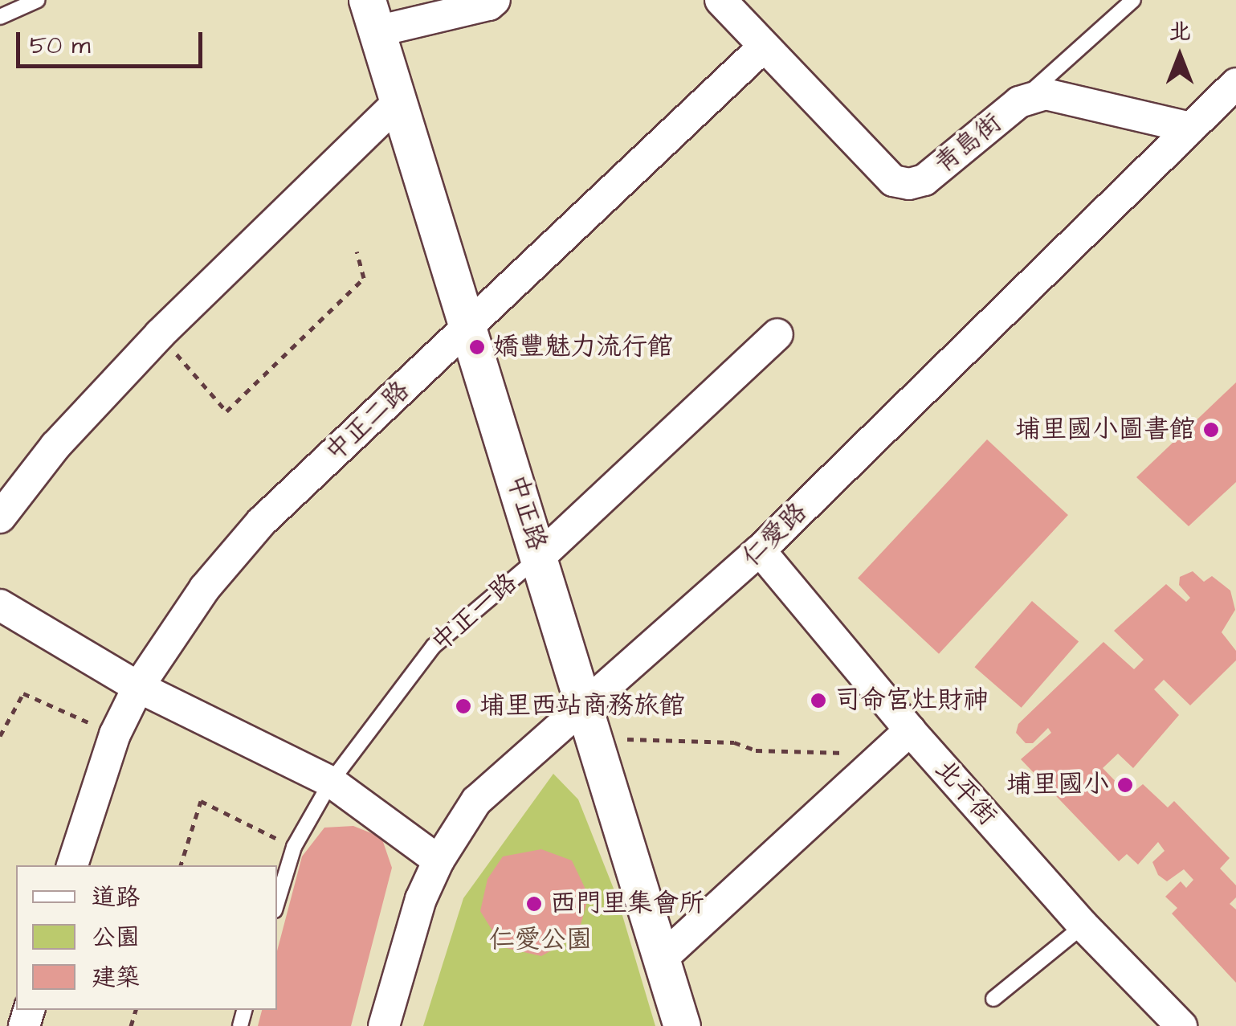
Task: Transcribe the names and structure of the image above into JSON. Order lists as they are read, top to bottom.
{
  "streets": {
    "street": [
      "青島街",
      "中正二路",
      "中正路",
      "仁愛路",
      "中正一路",
      "北平街"
    ]
  },
  "crossings": [
    ["青島街", "中正二路"],
    ["青島街", "仁愛路"],
    ["中正二路", "中正路"],
    ["中正路", "仁愛路"],
    ["中正路", "中正一路"],
    ["仁愛路", "北平街"]
  ],
  "parks": ["仁愛公園"],
  "places": [
    "嬌豐魅力流行館",
    "埔里國小圖書館",
    "司命宮灶財神",
    "埔里西站商務旅館",
    "埔里國小",
    "西門里集會所"
  ],
  "legend": ["道路", "公園", "建築"],
  "scale_bar": "50 m",
  "north": "top"
}
